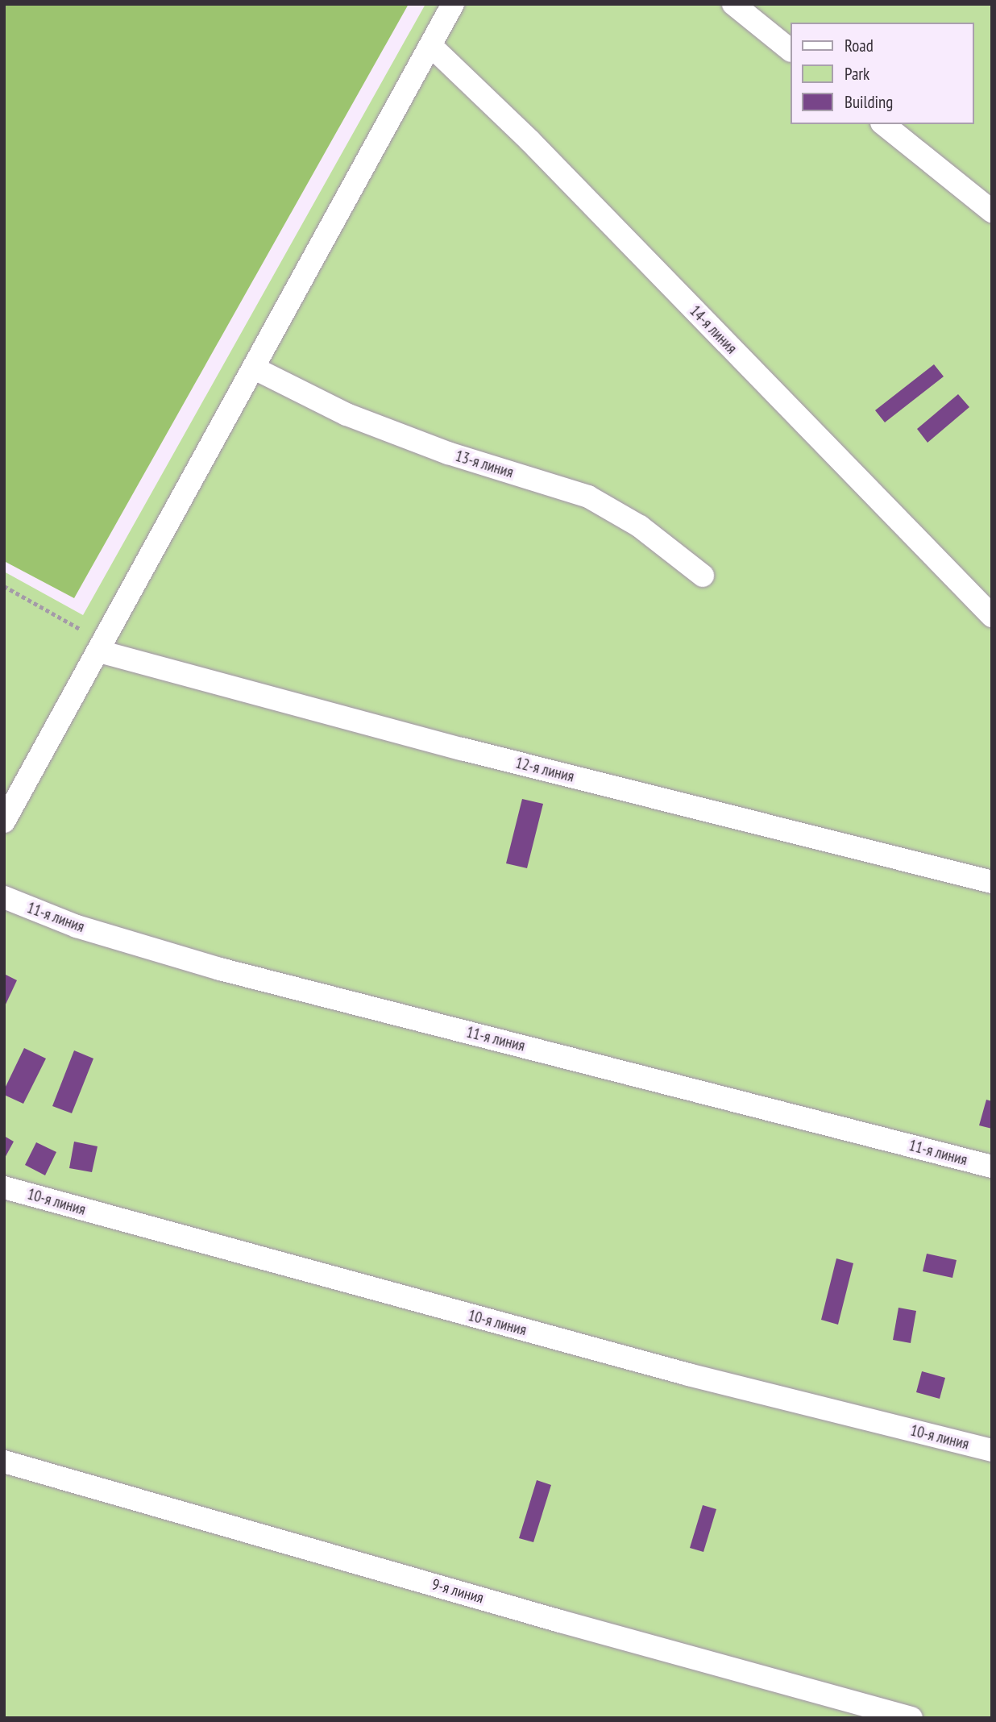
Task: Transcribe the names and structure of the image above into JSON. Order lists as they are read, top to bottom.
{
  "streets": {
    "street": [
      "14-я линия",
      "13-я линия",
      "12-я линия",
      "11-я линия",
      "10-я линия",
      "9-я линия"
    ]
  },
  "legend": ["Road", "Park", "Building"]
}
